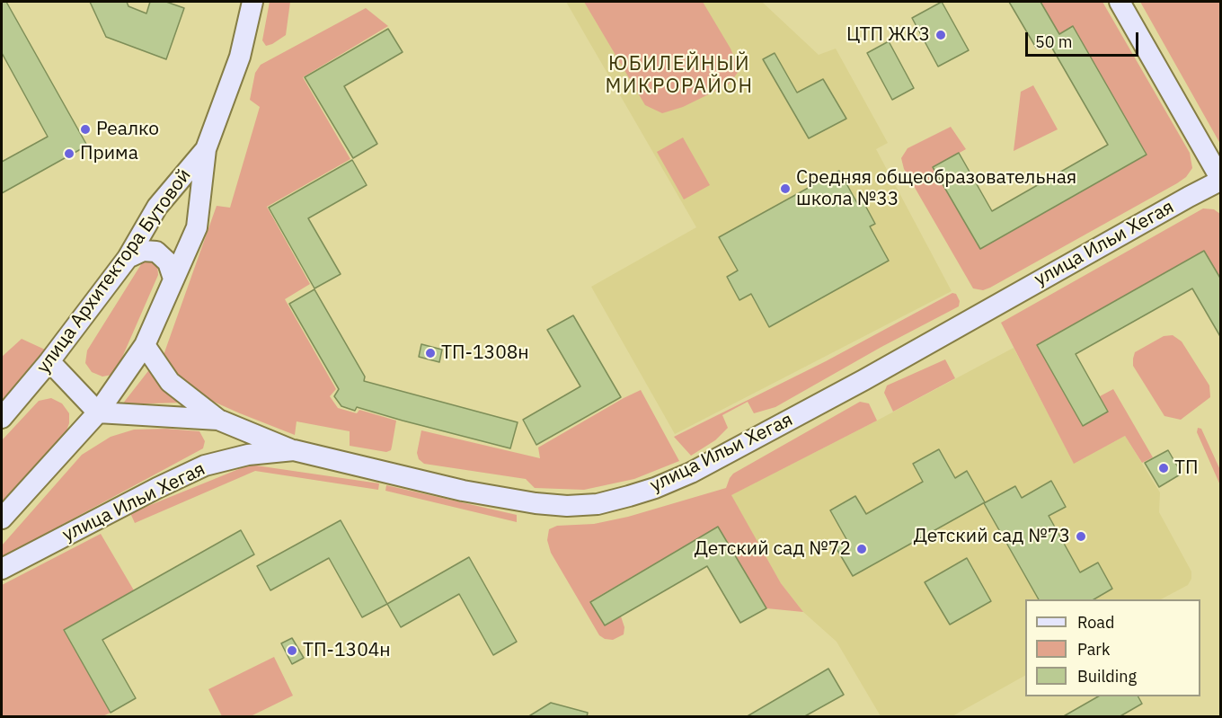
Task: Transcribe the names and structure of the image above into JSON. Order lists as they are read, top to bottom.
{
  "streets": {
    "main road": ["улица Ильи Хегая", "улица Архитектора Бутовой"]
  },
  "districts": ["ЮБИЛЕЙНЫЙ МИКРОРАЙОН"],
  "places": [
    "ЦТП ЖК3",
    "Реалко",
    "Прима",
    "Средняя общеобразовательная школа №33",
    "ТП-1308н",
    "ТП",
    "Детский сад №73",
    "Детский сад №72",
    "ТП-1304н"
  ],
  "legend": ["Road", "Park", "Building"],
  "scale_bar": "50 m"
}
